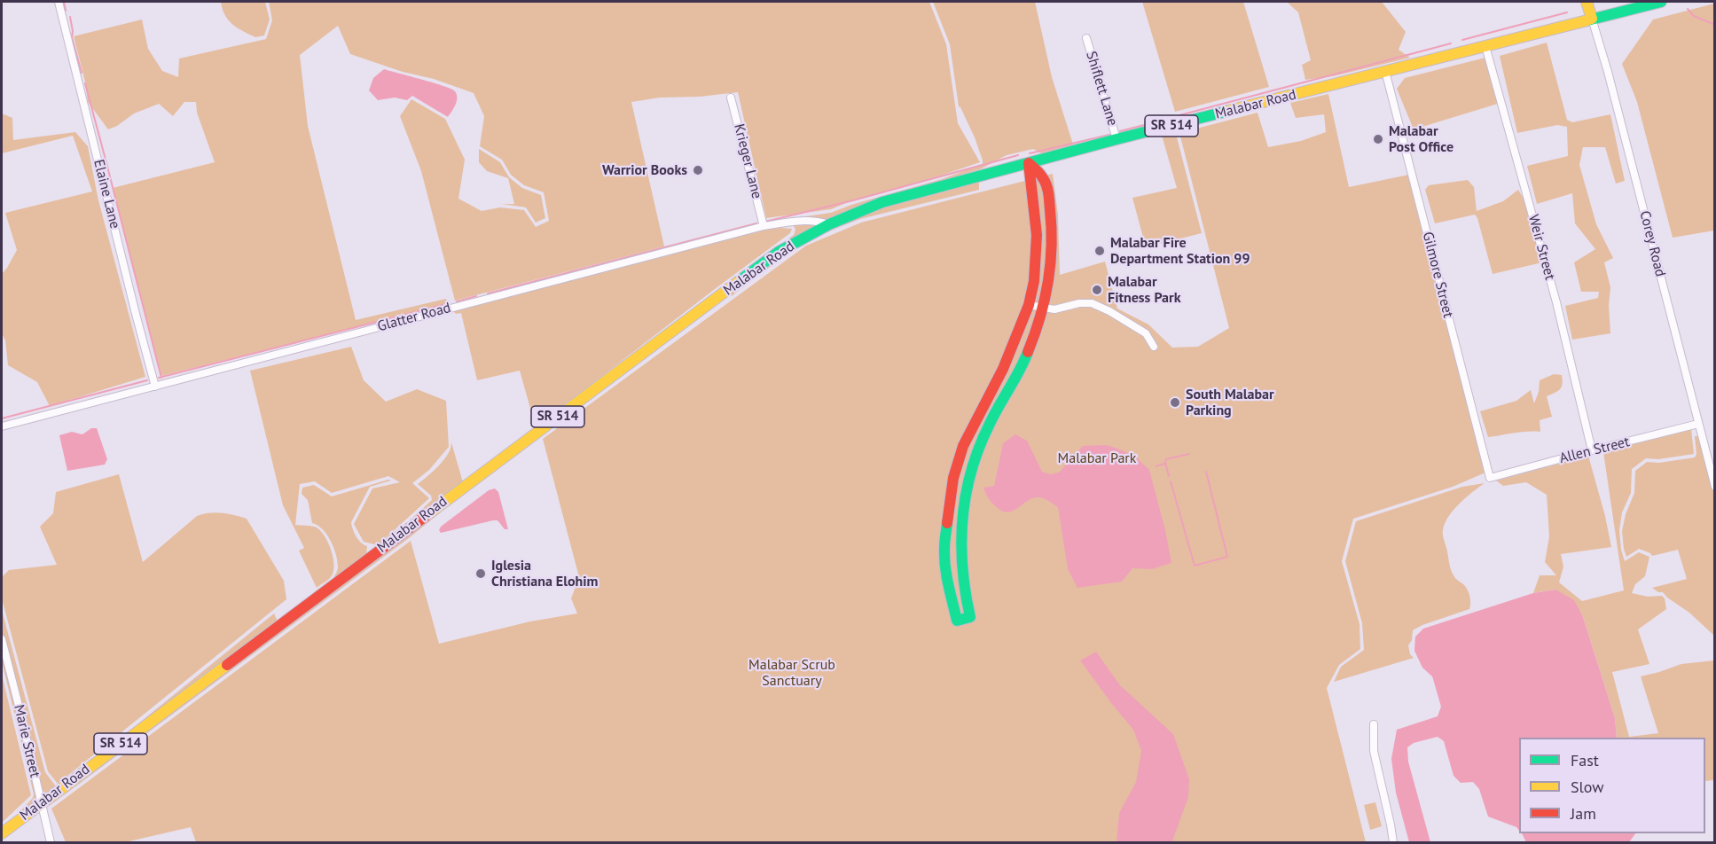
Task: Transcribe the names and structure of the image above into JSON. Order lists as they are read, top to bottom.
{
  "streets": {
    "main road": ["Malabar Road", "SR 514", "Corey Road"],
    "street": [
      "Shiflett Lane",
      "Krieger Lane",
      "Elaine Lane",
      "Weir Street",
      "Gilmore Street",
      "Glatter Road",
      "Allen Street",
      "Marie Street"
    ]
  },
  "crossings": [
    ["Shiflett Lane", "Malabar Road"],
    ["Malabar Road", "Corey Road"],
    ["Malabar Road", "Weir Street"],
    ["Malabar Road", "Gilmore Street"],
    ["Malabar Road", "Glatter Road"],
    ["Malabar Road", "Marie Street"],
    ["Krieger Lane", "Glatter Road"],
    ["Elaine Lane", "Glatter Road"],
    ["Corey Road", "Allen Street"],
    ["Weir Street", "Allen Street"],
    ["Gilmore Street", "Allen Street"]
  ],
  "parks": ["Malabar Park", "Malabar Scrub Sanctuary"],
  "places": [
    "Malabar Post Office",
    "Warrior Books",
    "Malabar Fire Department Station 99",
    "Malabar Fitness Park",
    "South Malabar Parking",
    "Iglesia Christiana Elohim"
  ],
  "legend": ["Fast", "Slow", "Jam"]
}
